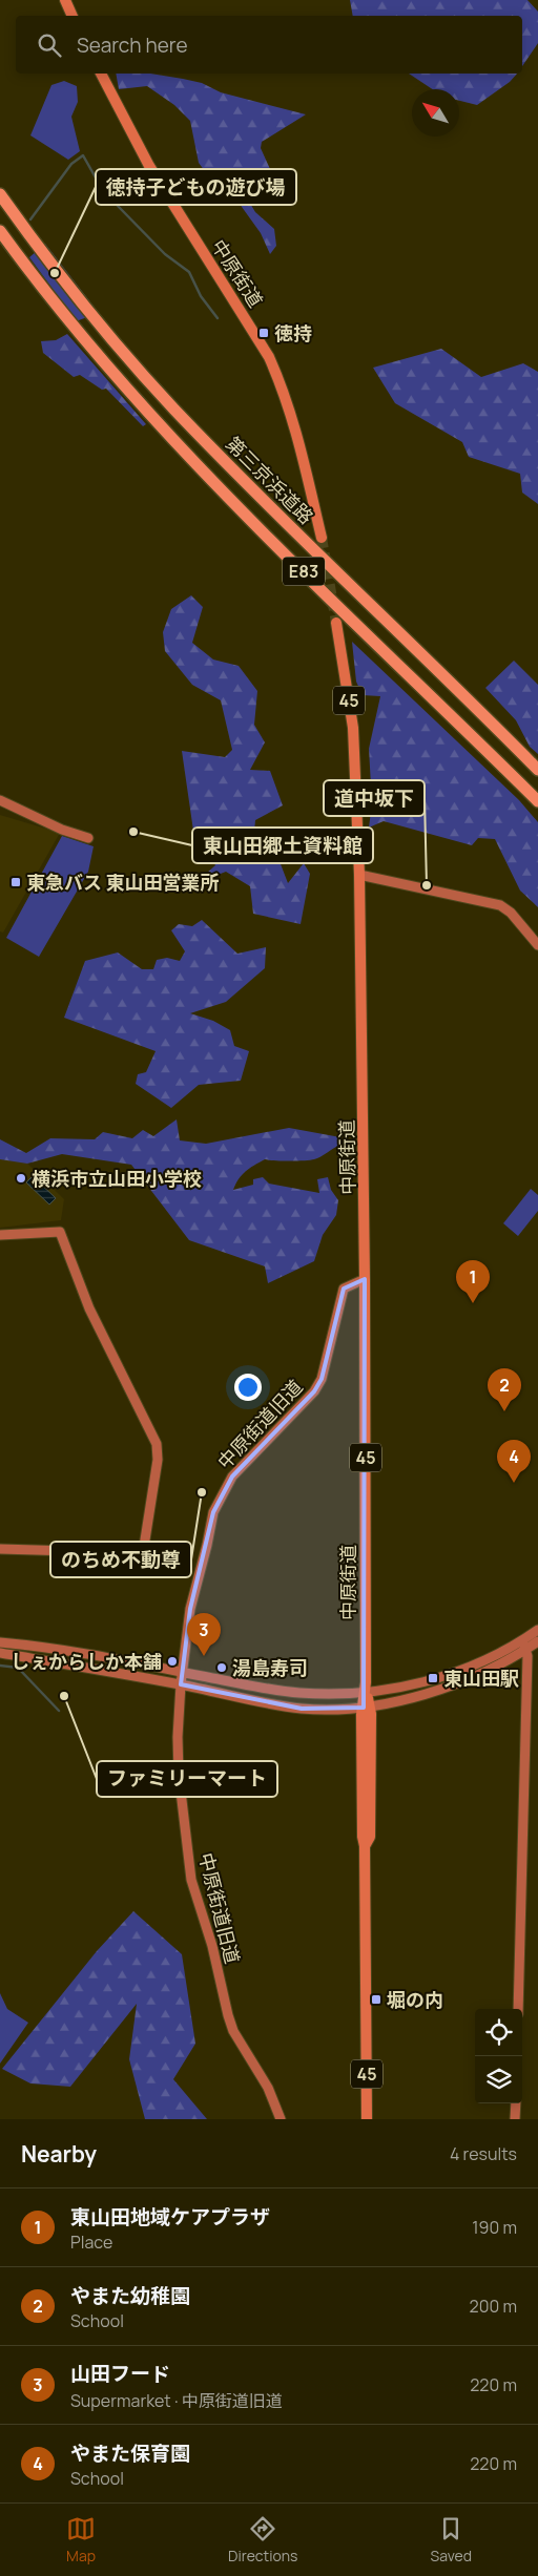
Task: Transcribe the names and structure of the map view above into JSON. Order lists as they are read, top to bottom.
{
  "streets": {
    "highway": ["第三京浜道路", "E83"],
    "main road": ["中原街道", "45"],
    "street": ["中原街道旧道"]
  },
  "crossings": [
    ["中原街道", "中原街道旧道"]
  ],
  "places": {
    "other": [
      "徳持子どもの遊び場",
      "東山田郷土資料館",
      "道中坂下",
      "横浜市立山田小学校",
      "のちめ不動尊",
      "しぇからしか本舗",
      "湯島寿司",
      "ファミリーマート"
    ],
    "transit": [
      "徳持",
      "東急バス 東山田営業所",
      "東山田駅",
      "堀の内"
    ]
  },
  "north": "top left",
  "page": {
    "search": "Search here",
    "pins": [
      "1",
      "2",
      "4",
      "3"
    ],
    "heading": ["Nearby", "4 results"],
    "list": [
      {
        "mark": "1",
        "name": "東山田地域ケアプラザ",
        "note": "Place",
        "value": "190 m"
      },
      {
        "mark": "2",
        "name": "やまた幼稚園",
        "note": "School",
        "value": "200 m"
      },
      {
        "mark": "3",
        "name": "山田フード",
        "note": "Supermarket · 中原街道旧道",
        "value": "220 m"
      },
      {
        "mark": "4",
        "name": "やまた保育園",
        "note": "School",
        "value": "220 m"
      }
    ],
    "nav": ["Map", "Directions", "Saved"]
  }
}
